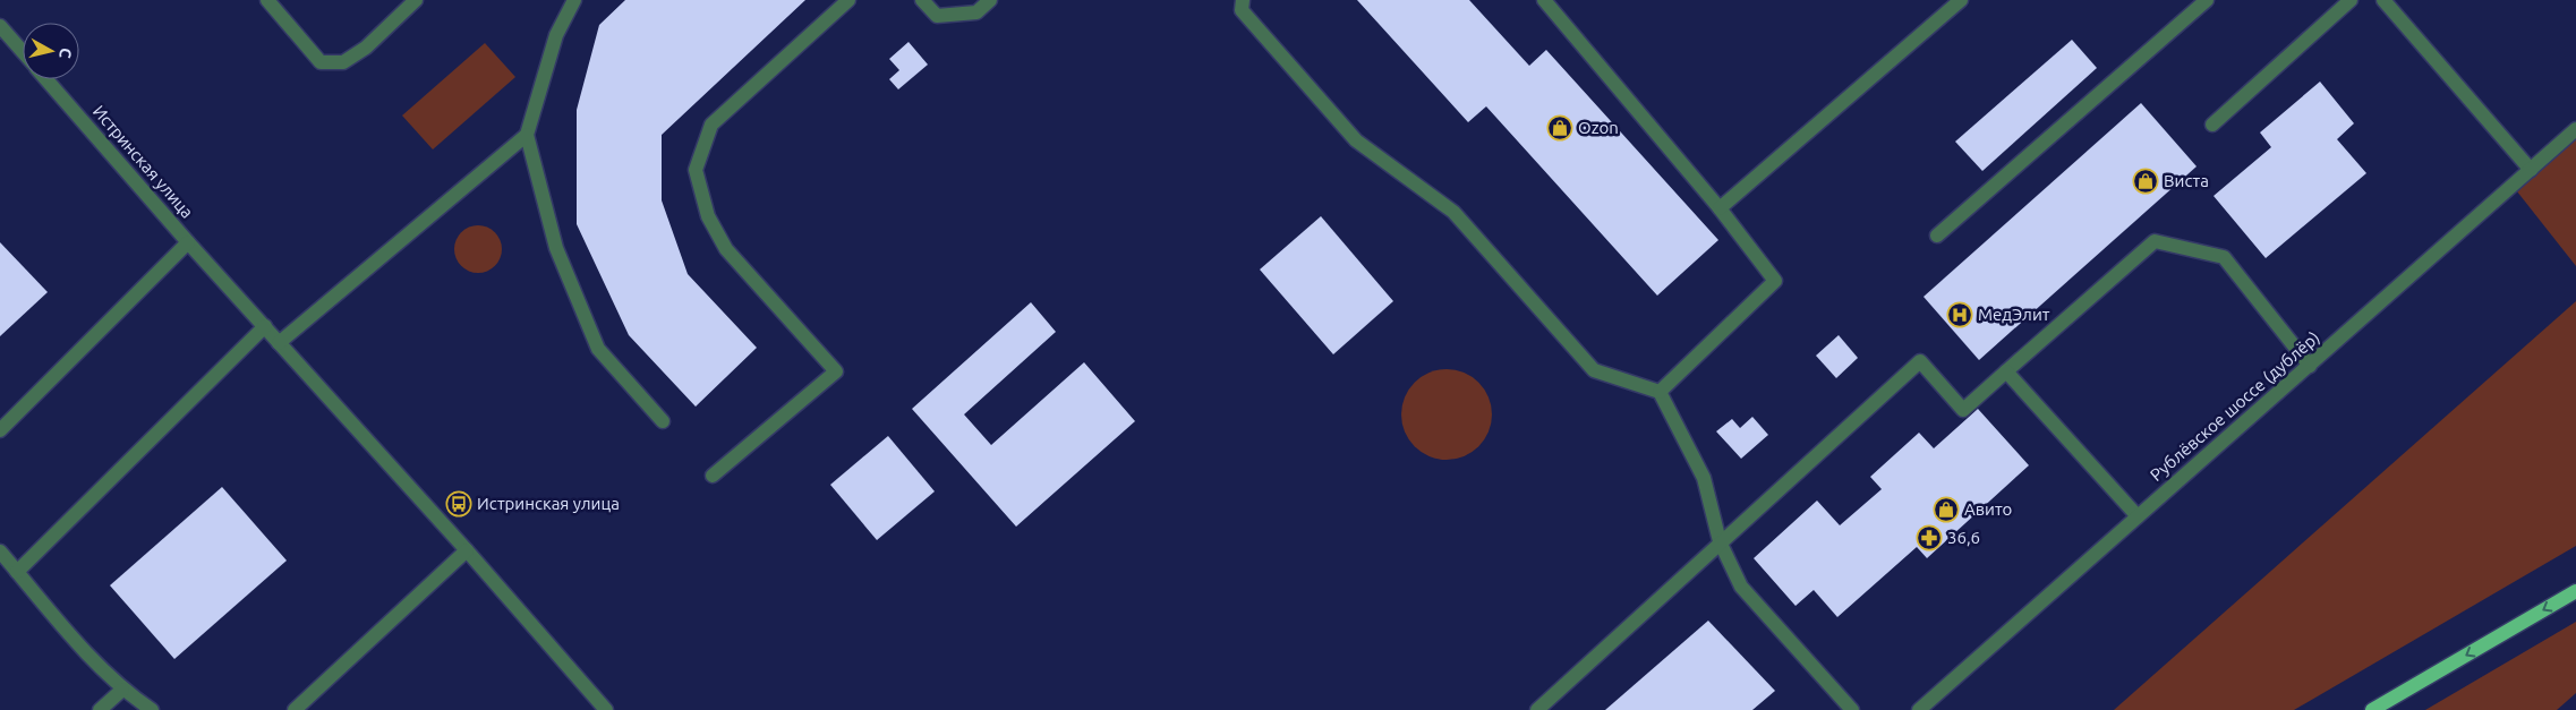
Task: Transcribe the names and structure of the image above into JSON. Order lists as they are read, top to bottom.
{
  "streets": {
    "street": ["Истринская улица", "Рублёвское шоссе (дублёр)"]
  },
  "places": {
    "shop": ["Ozon", "Виста", "Авито"],
    "hospital": ["МедЭлит"],
    "bus stop": ["Истринская улица"],
    "pharmacy": ["36,6"]
  },
  "north": "right"
}
